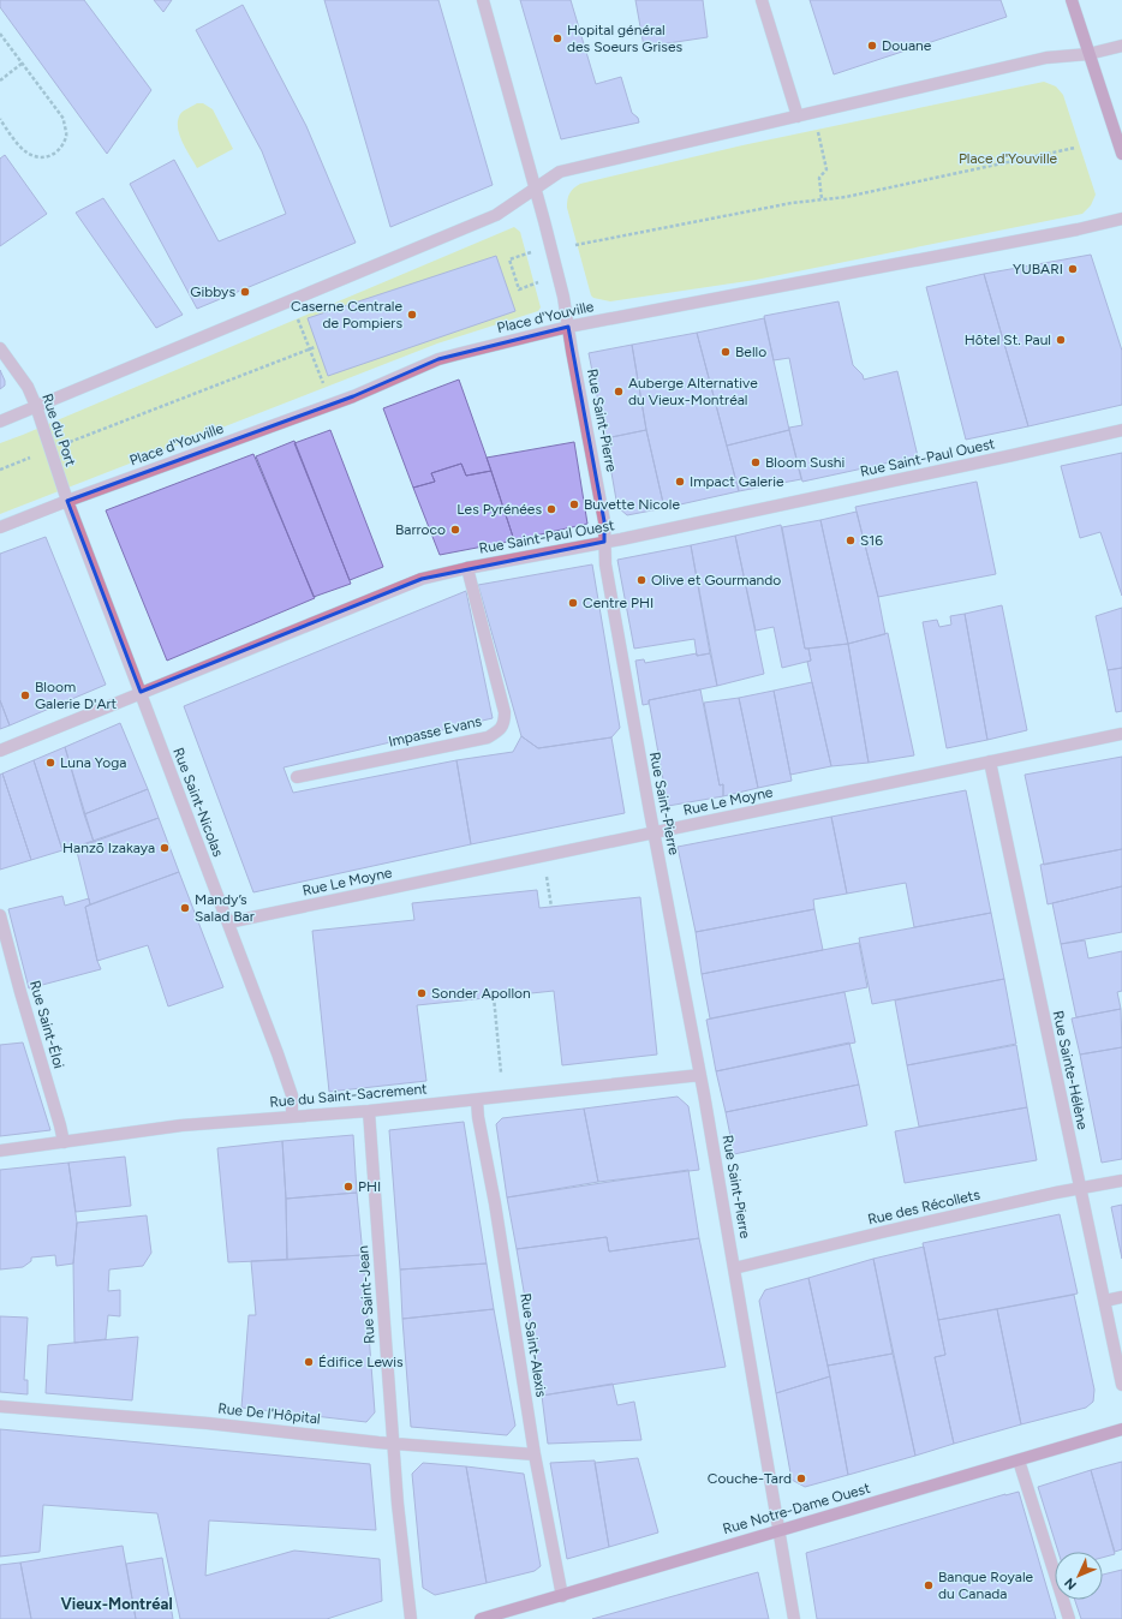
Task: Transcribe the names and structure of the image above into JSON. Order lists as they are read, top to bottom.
{
  "streets": {
    "street": [
      "Place d'Youville",
      "Rue Saint-Pierre",
      "Rue du Port",
      "Rue Saint-Paul Ouest",
      "Impasse Evans",
      "Rue Le Moyne",
      "Rue Saint-Nicolas",
      "Rue Saint-Éloi",
      "Rue Sainte-Hélène",
      "Rue du Saint-Sacrement",
      "Rue des Récollets",
      "Rue Saint-Jean",
      "Rue Saint-Alexis",
      "Rue De l'Hôpital",
      "Rue Notre-Dame Ouest"
    ]
  },
  "crossings": [
    ["Place d'Youville", "Rue Saint-Pierre"],
    ["Place d'Youville", "Rue du Port"],
    ["Place d'Youville", "Rue Saint-Nicolas"],
    ["Rue Saint-Pierre", "Rue Saint-Paul Ouest"],
    ["Rue Saint-Pierre", "Rue Le Moyne"],
    ["Rue Saint-Pierre", "Rue du Saint-Sacrement"],
    ["Rue Saint-Pierre", "Rue des Récollets"],
    ["Rue Saint-Pierre", "Rue Notre-Dame Ouest"],
    ["Rue du Port", "Rue Saint-Nicolas"],
    ["Rue Saint-Paul Ouest", "Impasse Evans"],
    ["Rue Saint-Paul Ouest", "Rue Saint-Nicolas"],
    ["Rue Le Moyne", "Rue Saint-Nicolas"],
    ["Rue Le Moyne", "Rue Sainte-Hélène"],
    ["Rue Saint-Nicolas", "Rue du Saint-Sacrement"],
    ["Rue Saint-Éloi", "Rue du Saint-Sacrement"],
    ["Rue Sainte-Hélène", "Rue des Récollets"],
    ["Rue du Saint-Sacrement", "Rue Saint-Jean"],
    ["Rue du Saint-Sacrement", "Rue Saint-Alexis"],
    ["Rue Saint-Jean", "Rue De l'Hôpital"],
    ["Rue Saint-Alexis", "Rue De l'Hôpital"],
    ["Rue Saint-Alexis", "Rue Notre-Dame Ouest"]
  ],
  "districts": ["Vieux-Montréal"],
  "parks": ["Place d'Youville"],
  "places": [
    "Hopital général des Soeurs Grises",
    "Douane",
    "YUBARI",
    "Gibbys",
    "Caserne Centrale de Pompiers",
    "Hôtel St. Paul",
    "Bello",
    "Auberge Alternative du Vieux-Montréal",
    "Bloom Sushi",
    "Impact Galerie",
    "Buvette Nicole",
    "Les Pyrénées",
    "Barroco",
    "S16",
    "Olive et Gourmando",
    "Centre PHI",
    "Bloom Galerie D'Art",
    "Luna Yoga",
    "Hanzō Izakaya",
    "Mandy’s Salad Bar",
    "Sonder Apollon",
    "PHI",
    "Édifice Lewis",
    "Couche-Tard",
    "Banque Royale du Canada"
  ],
  "north": "bottom left"
}
